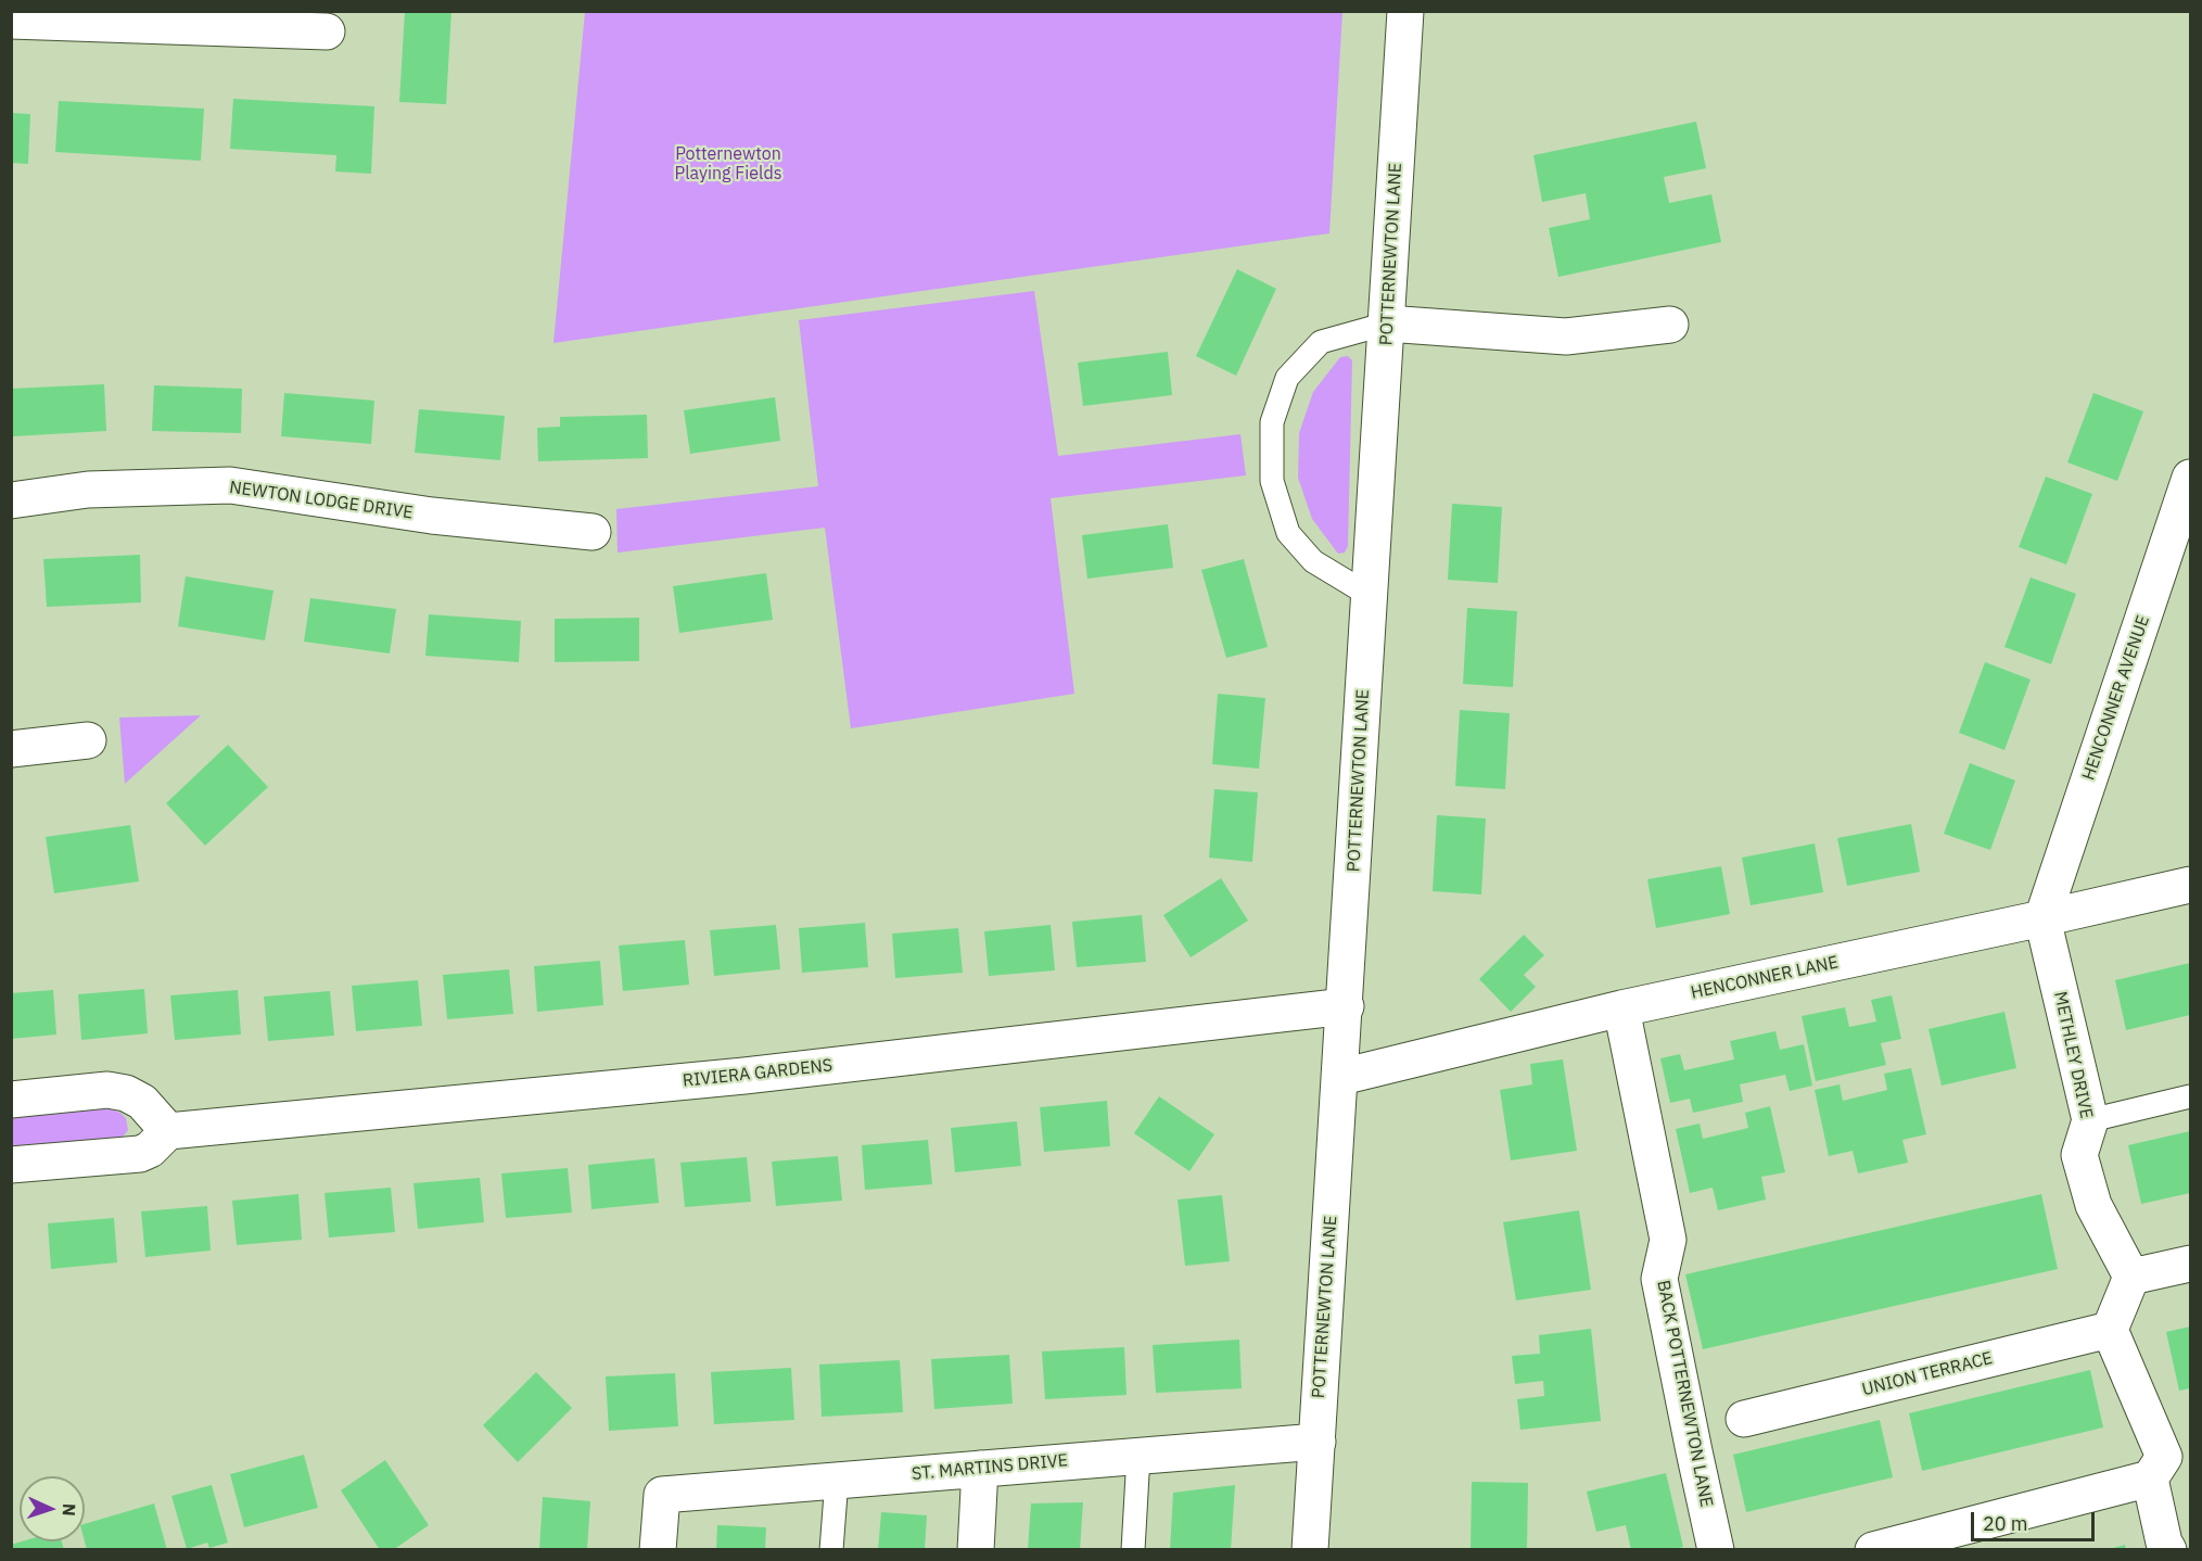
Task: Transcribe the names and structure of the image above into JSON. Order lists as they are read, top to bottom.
{
  "streets": {
    "street": [
      "POTTERNEWTON LANE",
      "NEWTON LODGE DRIVE",
      "HENCONNER AVENUE",
      "HENCONNER LANE",
      "METHLEY DRIVE",
      "RIVIERA GARDENS",
      "UNION TERRACE",
      "BACK POTTERNEWTON LANE",
      "ST. MARTINS DRIVE"
    ]
  },
  "crossings": [
    ["POTTERNEWTON LANE", "HENCONNER LANE"],
    ["POTTERNEWTON LANE", "RIVIERA GARDENS"],
    ["POTTERNEWTON LANE", "ST. MARTINS DRIVE"],
    ["HENCONNER AVENUE", "HENCONNER LANE"],
    ["HENCONNER AVENUE", "METHLEY DRIVE"],
    ["HENCONNER LANE", "METHLEY DRIVE"],
    ["HENCONNER LANE", "BACK POTTERNEWTON LANE"]
  ],
  "parks": ["Potternewton Playing Fields"],
  "scale_bar": "20 m",
  "north": "right"
}
